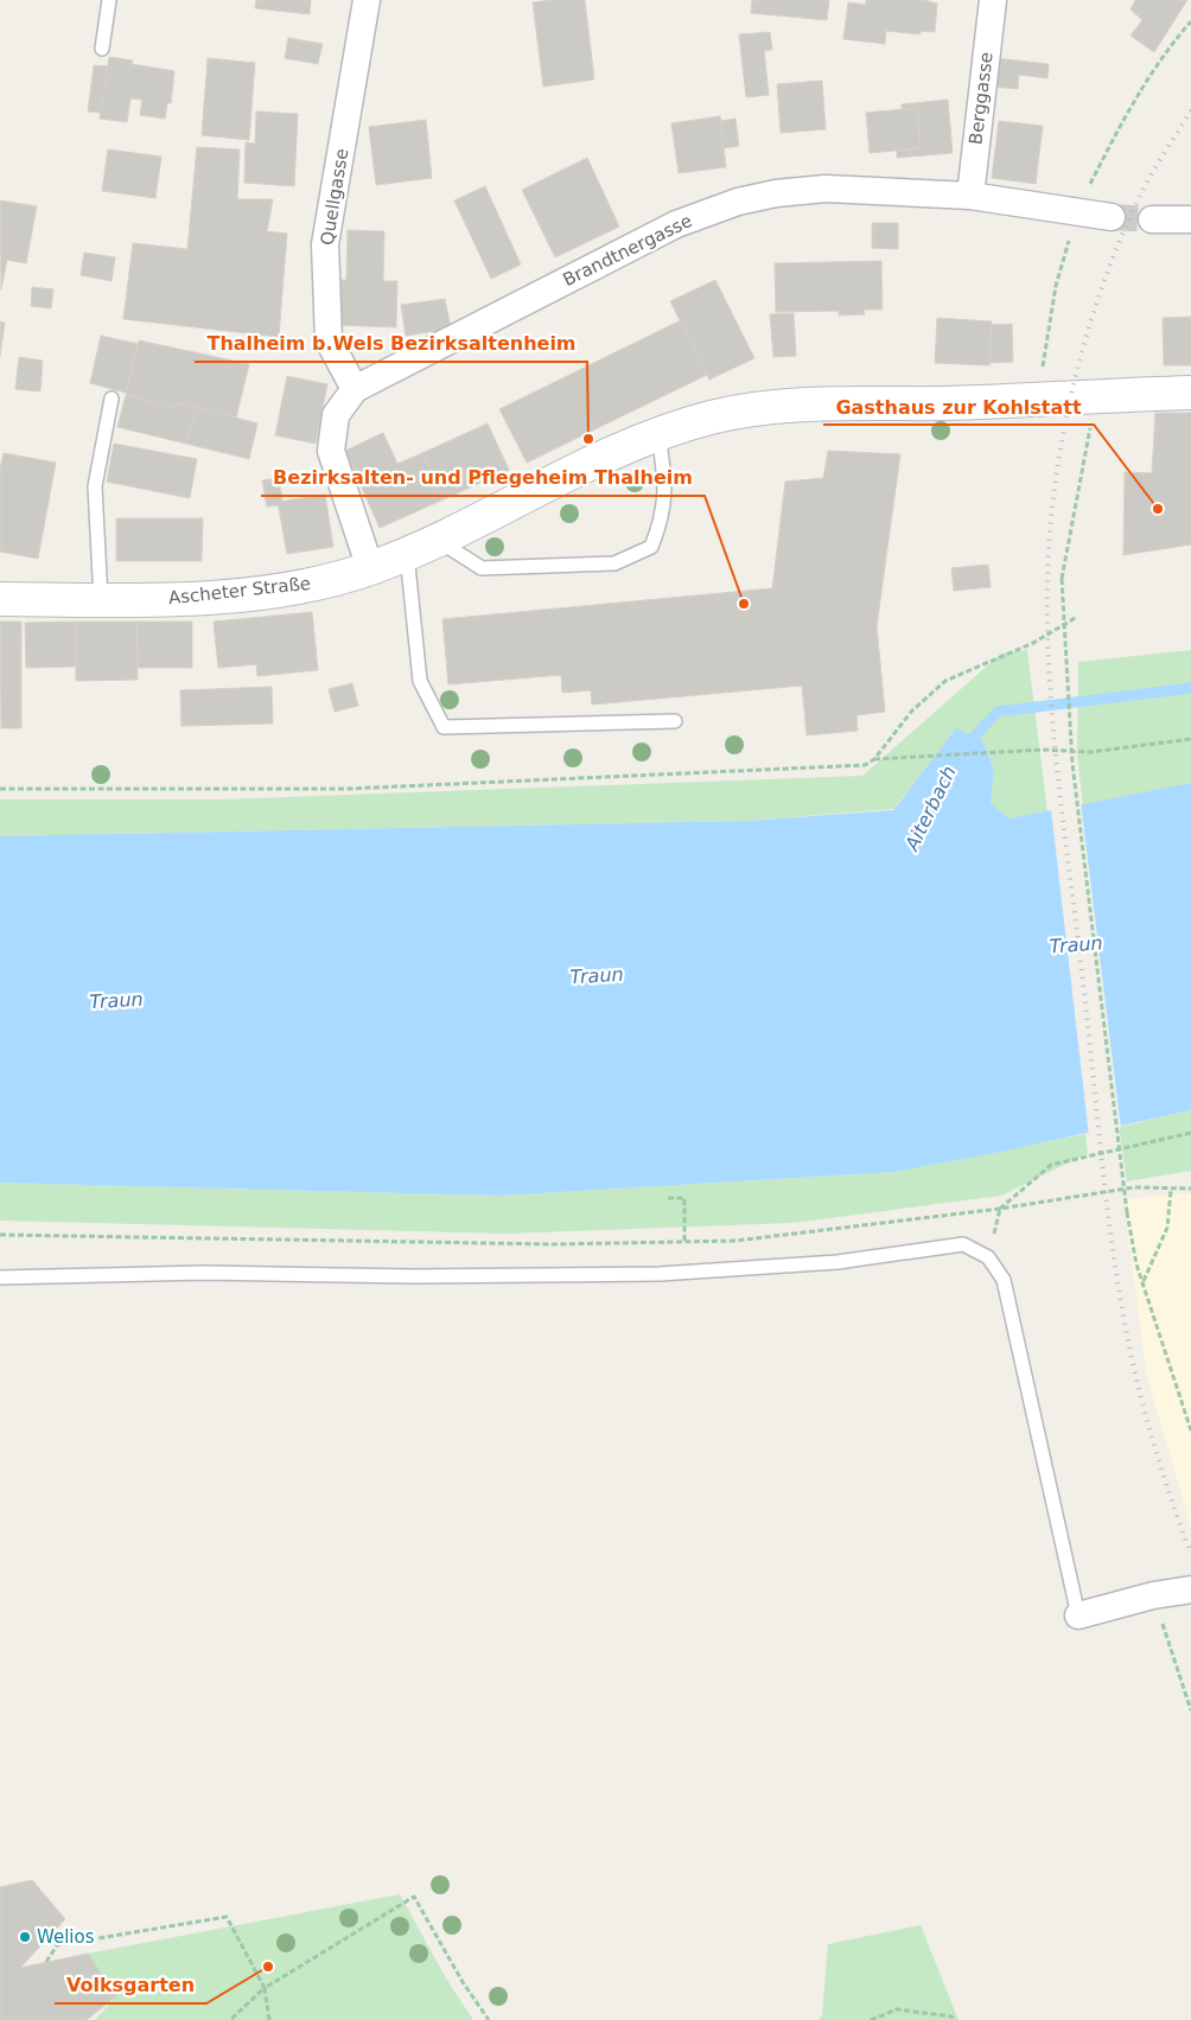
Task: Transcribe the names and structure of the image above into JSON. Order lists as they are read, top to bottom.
{
  "streets": {
    "main road": ["Ascheter Straße"],
    "street": ["Berggasse", "Quellgasse", "Brandtnergasse"]
  },
  "crossings": [
    ["Berggasse", "Brandtnergasse"],
    ["Quellgasse", "Brandtnergasse"],
    ["Brandtnergasse", "Ascheter Straße"]
  ],
  "water": ["Aiterbach", "Traun"],
  "places": [
    "Thalheim b.Wels Bezirksaltenheim",
    "Gasthaus zur Kohlstatt",
    "Bezirksalten- und Pflegeheim Thalheim",
    "Welios",
    "Volksgarten"
  ]
}
